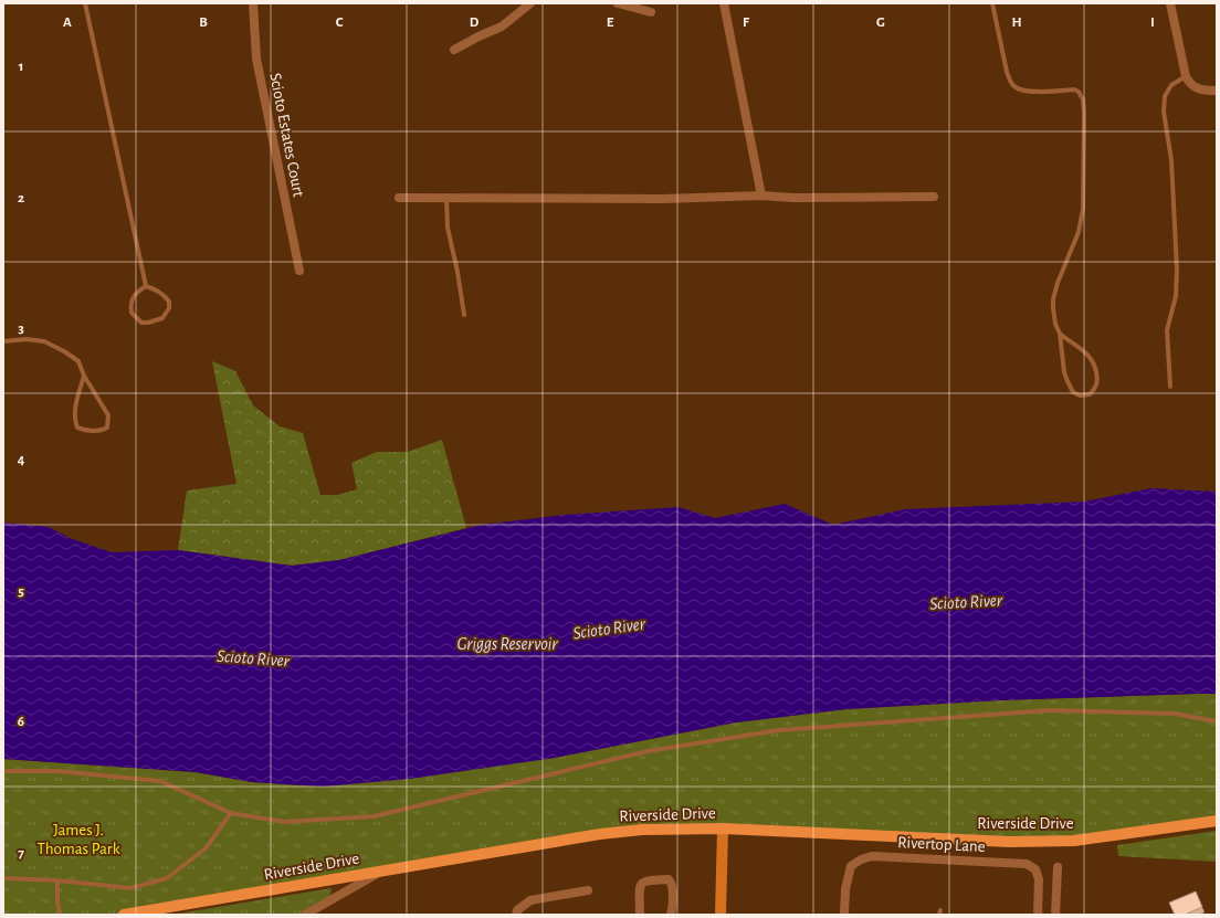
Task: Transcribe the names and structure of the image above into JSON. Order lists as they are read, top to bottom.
{
  "streets": {
    "main road": ["Riverside Drive"],
    "street": ["Scioto Estates Court", "Rivertop Lane"]
  },
  "water": ["Scioto River", "Griggs Reservoir"],
  "parks": ["James J. Thomas Park"],
  "grid": {
    "columns": [
      "A",
      "B",
      "C",
      "D",
      "E",
      "F",
      "G",
      "H",
      "I"
    ],
    "rows": [
      "1",
      "2",
      "3",
      "4",
      "5",
      "6",
      "7"
    ]
  }
}
